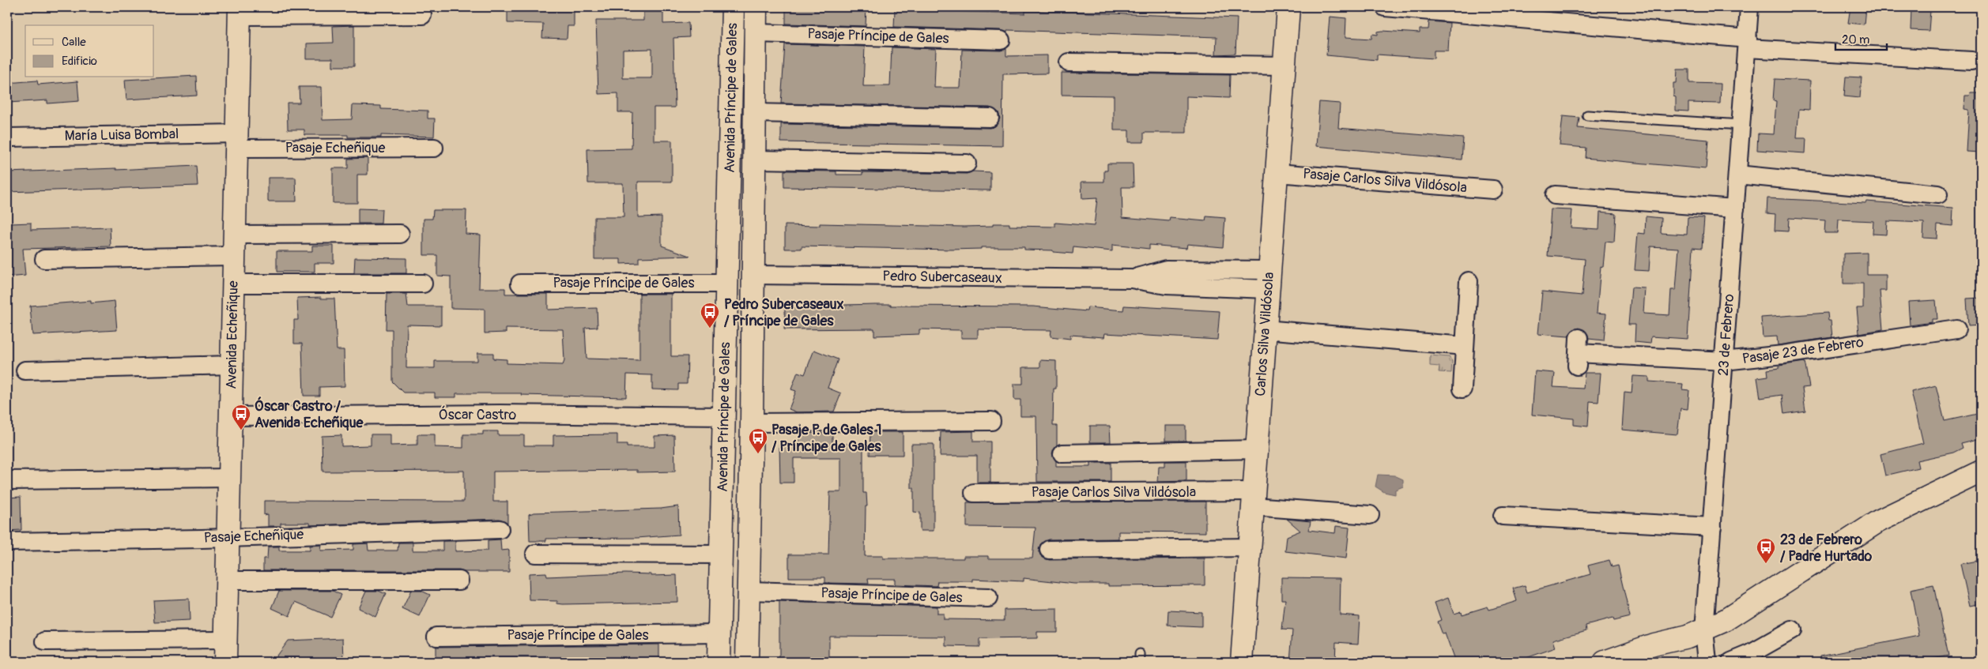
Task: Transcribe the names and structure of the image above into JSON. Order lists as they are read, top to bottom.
{
  "streets": {
    "main road": ["Avenida Príncipe de Gales", "Carlos Silva Vildósola", "Avenida Echeñique"],
    "street": [
      "Pasaje Príncipe de Gales",
      "María Luisa Bombal",
      "Pasaje Echeñique",
      "Pasaje Carlos Silva Vildósola",
      "Pedro Subercaseaux",
      "23 de Febrero",
      "Pasaje 23 de Febrero",
      "Óscar Castro"
    ]
  },
  "crossings": [
    ["Pasaje Príncipe de Gales", "Avenida Príncipe de Gales"],
    ["Avenida Príncipe de Gales", "Pedro Subercaseaux"],
    ["Avenida Príncipe de Gales", "Óscar Castro"],
    ["María Luisa Bombal", "Pasaje Echeñique"],
    ["María Luisa Bombal", "Avenida Echeñique"],
    ["Pasaje Echeñique", "Avenida Echeñique"],
    ["Pasaje Carlos Silva Vildósola", "Carlos Silva Vildósola"],
    ["Pedro Subercaseaux", "Carlos Silva Vildósola"],
    ["Avenida Echeñique", "Óscar Castro"],
    ["23 de Febrero", "Pasaje 23 de Febrero"]
  ],
  "places": {
    "bus stop": [
      "Pedro Subercaseaux / Príncipe de Gales",
      "Óscar Castro / Avenida Echeñique",
      "Pasaje P. de Gales 1 / Príncipe de Gales",
      "23 de Febrero / Padre Hurtado"
    ]
  },
  "legend": ["Calle", "Edificio"],
  "scale_bar": "20 m"
}
